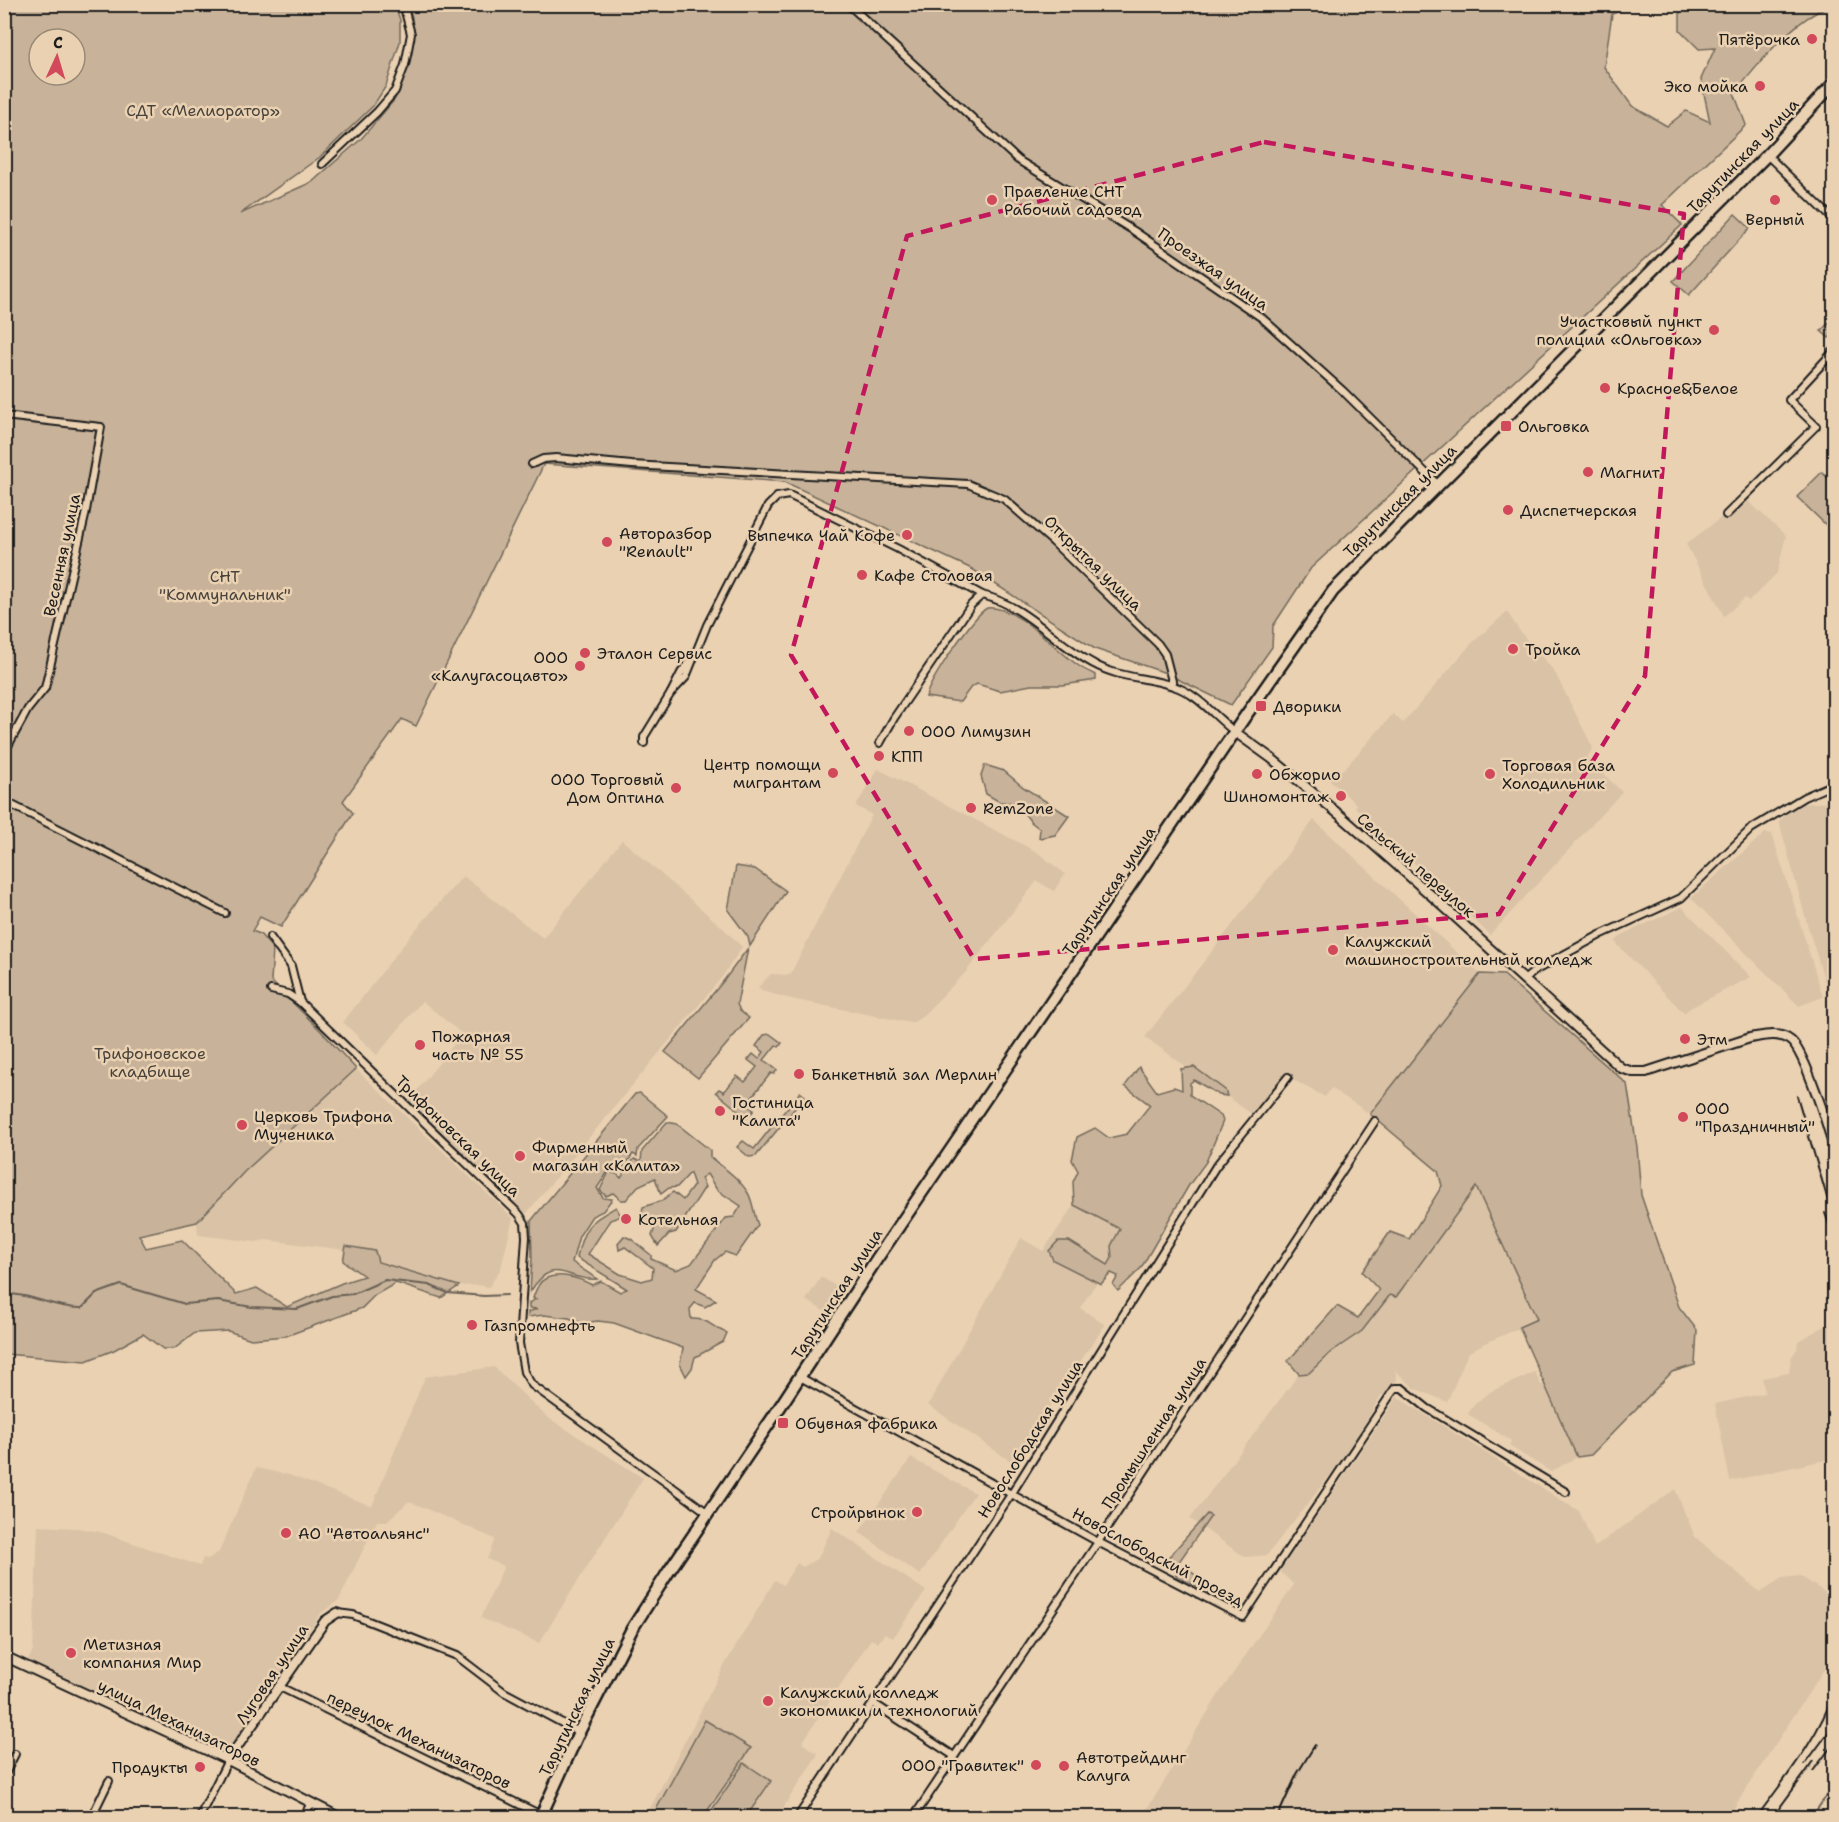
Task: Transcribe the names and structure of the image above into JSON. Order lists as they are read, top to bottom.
{
  "streets": {
    "main road": ["Тарутинская улица"],
    "street": [
      "Проезжая улица",
      "Весенняя улица",
      "Открытая улица",
      "Сельский переулок",
      "Трифоновская улица",
      "Промышленная улица",
      "Новослободская улица",
      "Новослободский проезд",
      "Луговая улица",
      "улица Механизаторов",
      "переулок Механизаторов"
    ]
  },
  "crossings": [
    ["Тарутинская улица", "Проезжая улица"],
    ["Тарутинская улица", "Сельский переулок"],
    ["Тарутинская улица", "Трифоновская улица"],
    ["Тарутинская улица", "Новослободский проезд"],
    ["Тарутинская улица", "переулок Механизаторов"],
    ["Промышленная улица", "Новослободский проезд"],
    ["Новослободская улица", "Новослободский проезд"],
    ["Луговая улица", "улица Механизаторов"],
    ["Луговая улица", "переулок Механизаторов"]
  ],
  "parks": ["СДТ «Мелиоратор»", "СНТ \"Коммунальник\"", "Трифоновское кладбище"],
  "places": {
    "other": [
      "Пятёрочка",
      "Эко мойка",
      "Правление СНТ Рабочий садовод",
      "Верный",
      "Участковый пункт полиции «Ольговка»",
      "Красное&Белое",
      "Магнит",
      "Диспетчерская",
      "Выпечка Чай Кофе",
      "Авторазбор \"Renault\"",
      "Кафе Столовая",
      "Тройка",
      "Эталон Сервис",
      "ООО «Калугасоцавто»",
      "ООО Лимузин",
      "КПП",
      "Центр помощи мигрантам",
      "Обжорио",
      "Торговая база Холодильник",
      "ООО Торговый Дом Оптина",
      "Шиномонтаж",
      "RemZone",
      "Калужский машиностроительный колледж",
      "Этм",
      "Пожарная часть № 55",
      "Банкетный зал Мерлин",
      "Гостиница \"Калита\"",
      "ООО \"Праздничный\"",
      "Церковь Трифона Мученика",
      "Фирменный магазин «Калита»",
      "Котельная",
      "Газпромнефть",
      "Стройрынок",
      "АО \"Автоальянс\"",
      "Метизная компания Мир",
      "Калужский колледж экономики и технологий",
      "ООО \"Гравитек\"",
      "Автотрейдинг Калуга",
      "Продукты"
    ],
    "transit": ["Ольговка", "Дворики", "Обувная фабрика"]
  },
  "north": "top"
}
